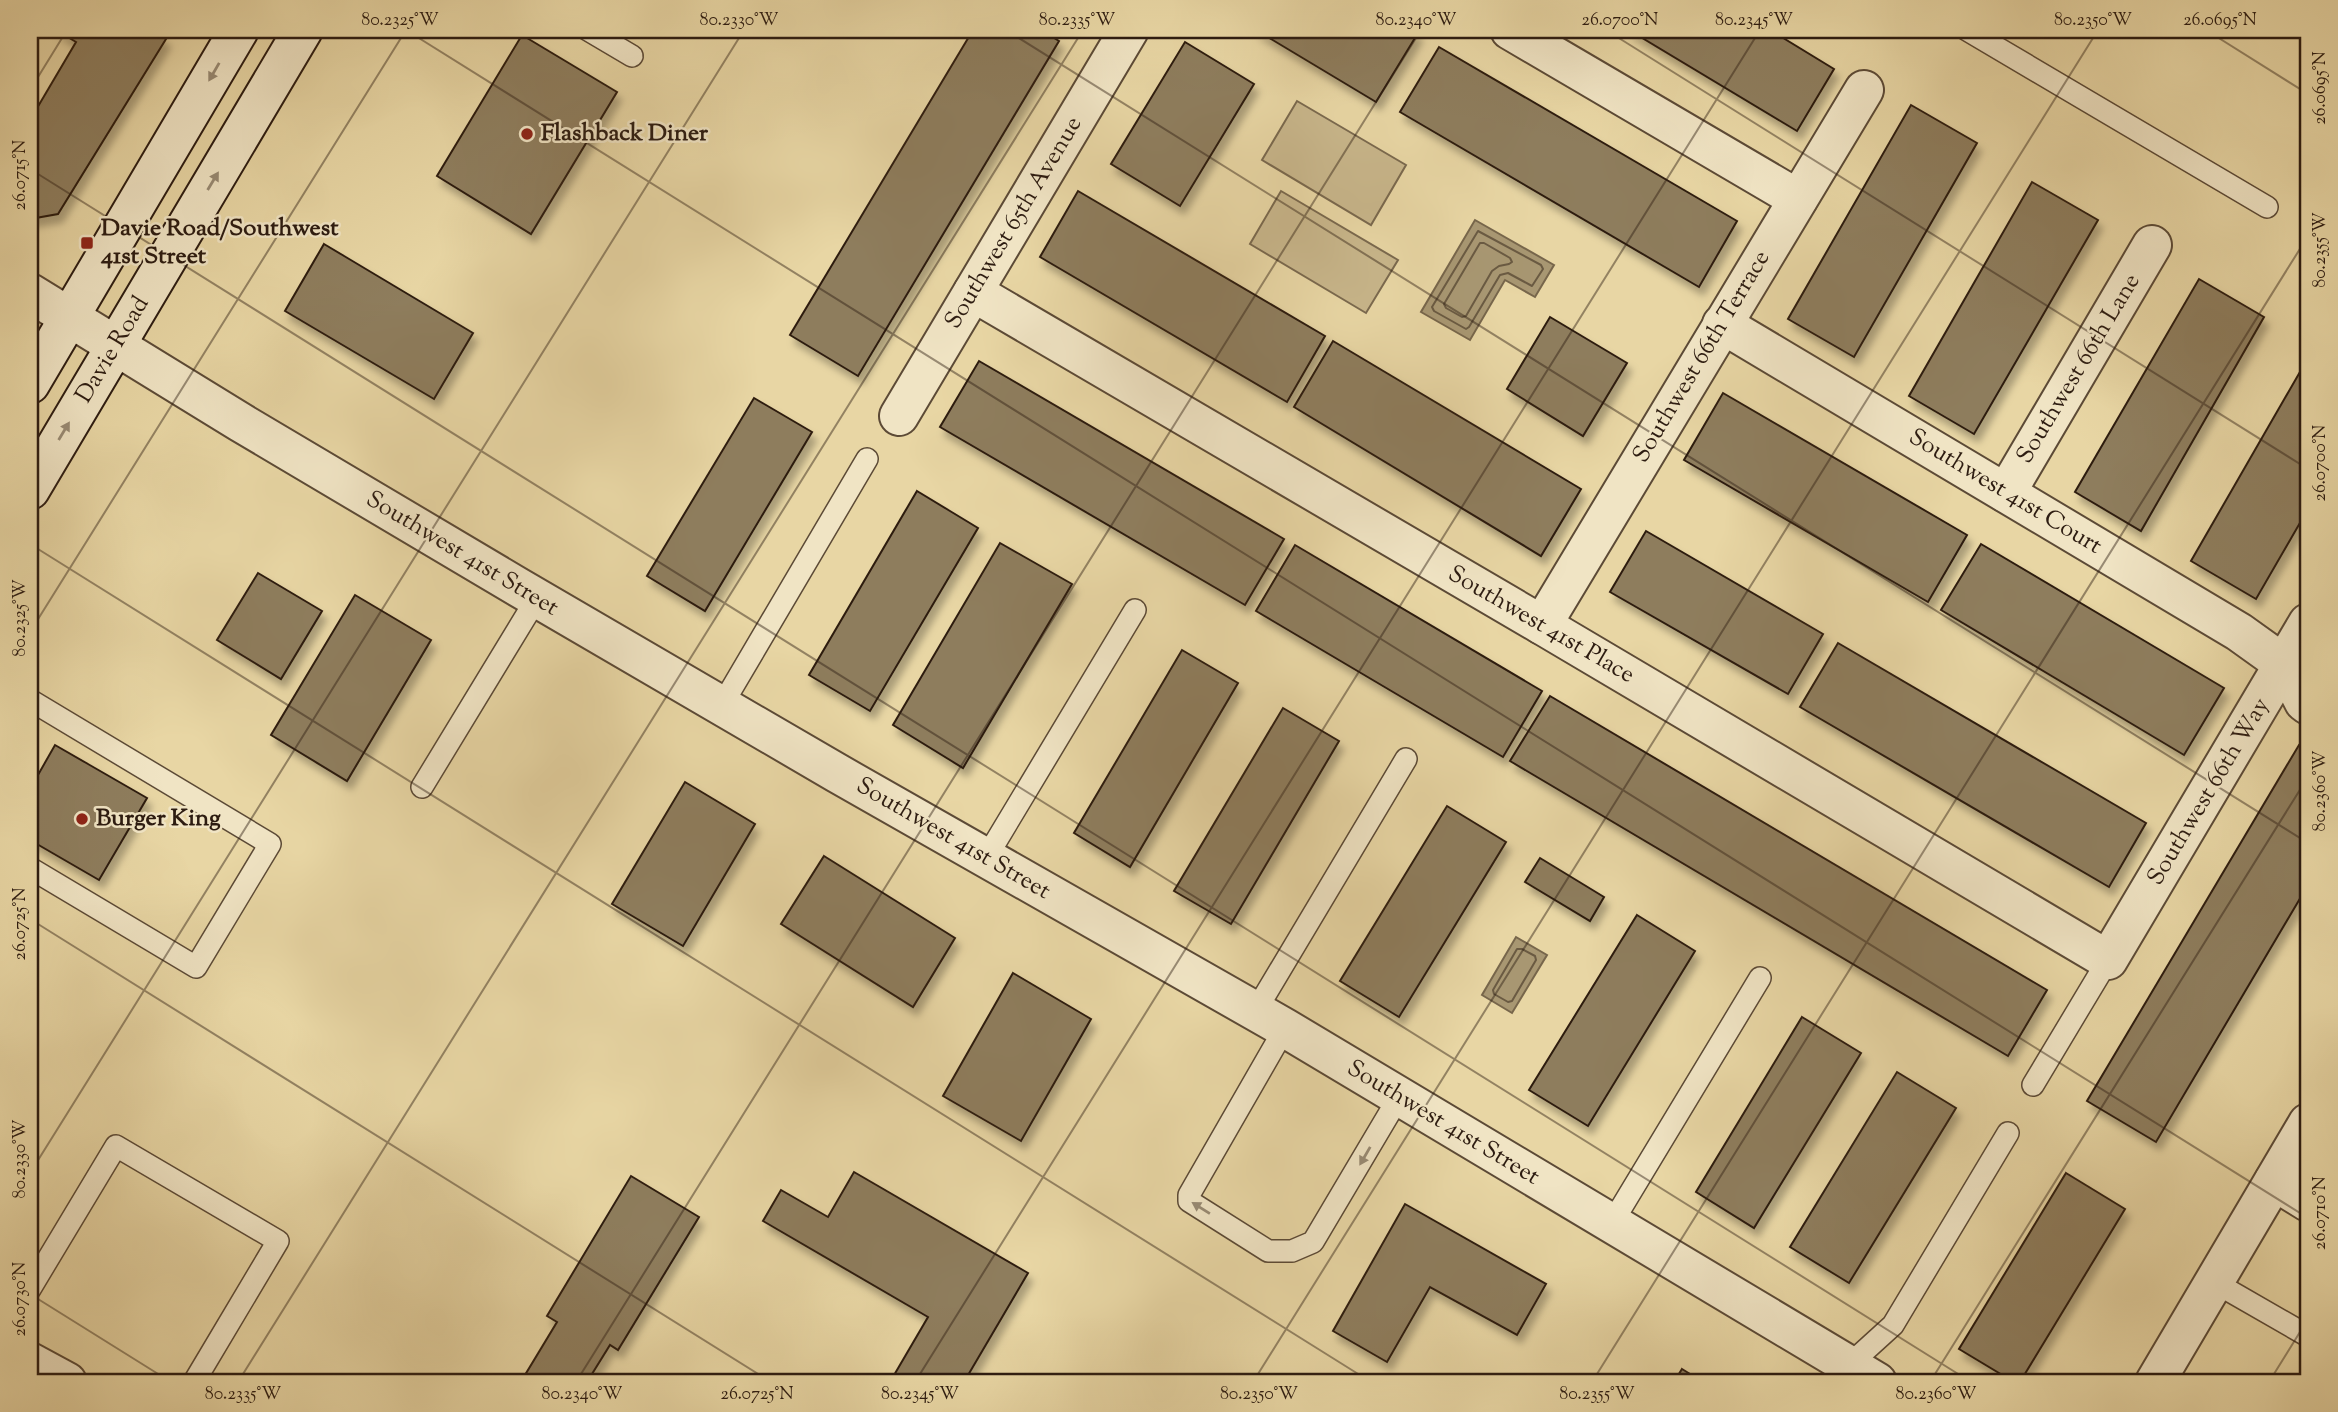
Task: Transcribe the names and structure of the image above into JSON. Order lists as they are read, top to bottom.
{
  "streets": {
    "street": [
      "Southwest 65th Avenue",
      "Davie Road",
      "Southwest 66th Terrace",
      "Southwest 66th Lane",
      "Southwest 41st Court",
      "Southwest 41st Street",
      "Southwest 41st Place",
      "Southwest 66th Way"
    ]
  },
  "crossings": [
    ["Southwest 65th Avenue", "Southwest 41st Place"],
    ["Davie Road", "Southwest 41st Street"],
    ["Southwest 66th Terrace", "Southwest 41st Court"],
    ["Southwest 66th Terrace", "Southwest 41st Place"],
    ["Southwest 66th Lane", "Southwest 41st Court"],
    ["Southwest 41st Court", "Southwest 66th Way"],
    ["Southwest 41st Place", "Southwest 66th Way"]
  ],
  "places": {
    "other": ["Flashback Diner", "Burger King"],
    "transit": ["Davie Road/Southwest 41st Street"]
  },
  "coordinates": [
    "80.2325°W",
    "80.2330°W",
    "80.2335°W",
    "80.2340°W",
    "26.0700°N",
    "80.2345°W",
    "80.2350°W",
    "26.0695°N",
    "26.0715°N",
    "80.2355°W",
    "80.2360°W",
    "26.0725°N",
    "26.0710°N",
    "26.0730°N"
  ]
}
